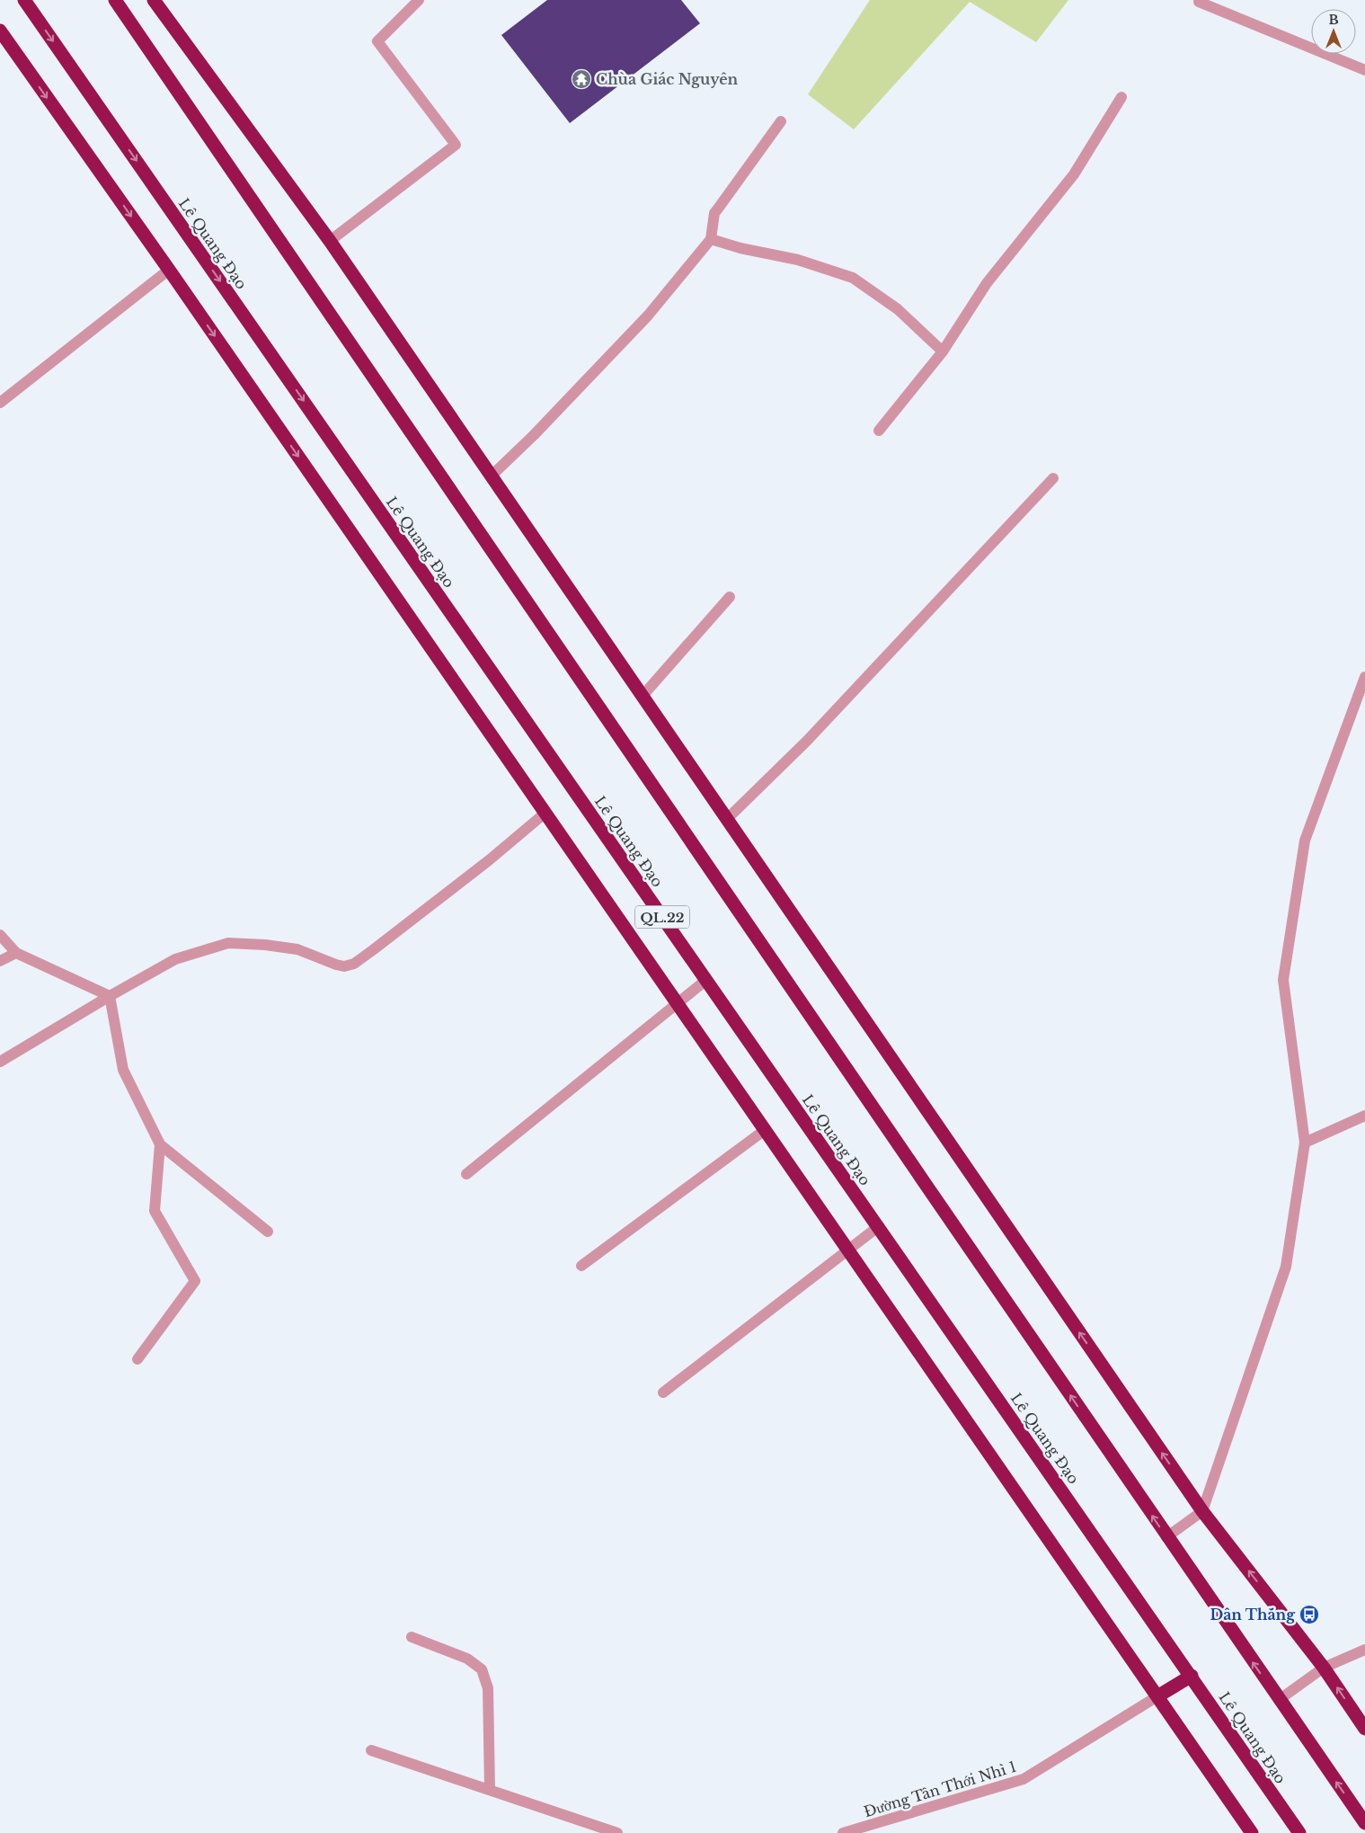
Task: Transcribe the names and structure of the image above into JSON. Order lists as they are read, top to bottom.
{
  "streets": {
    "highway": ["Lê Quang Đạo", "QL.22"],
    "street": ["Đường Tân Thới Nhì 1"]
  },
  "crossings": [
    ["QL.22", "Đường Tân Thới Nhì 1"]
  ],
  "places": {
    "temple": ["Chùa Giác Nguyên"],
    "bus stop": ["Dân Thắng"]
  },
  "north": "top"
}
